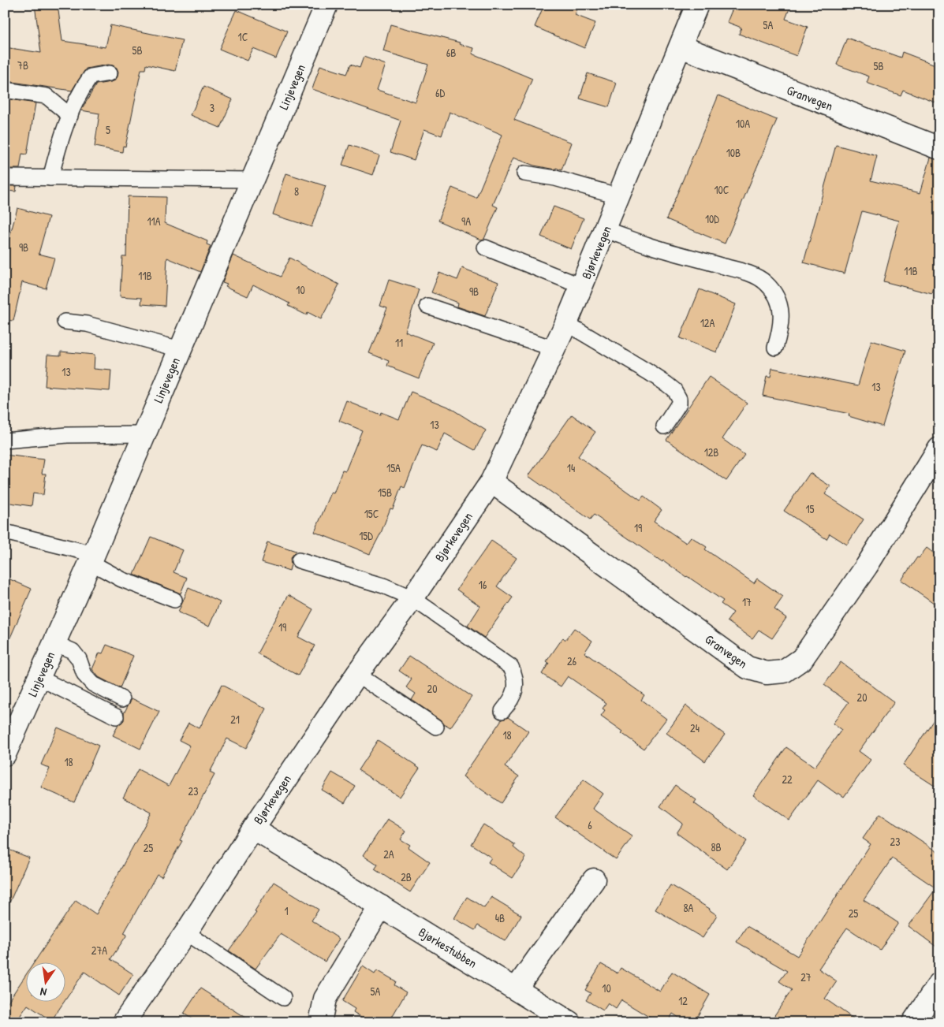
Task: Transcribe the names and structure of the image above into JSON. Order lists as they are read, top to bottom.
{
  "streets": {
    "street": [
      "Linjevegen",
      "Granvegen",
      "Bjørkevegen",
      "Bjørkestubben"
    ]
  },
  "crossings": [
    ["Granvegen", "Bjørkevegen"],
    ["Bjørkevegen", "Bjørkestubben"]
  ],
  "house_numbers": [
    "5A",
    "1C",
    "5B",
    "6B",
    "7B",
    "5B",
    "6D",
    "3",
    "10A",
    "5",
    "10B",
    "10C",
    "8",
    "10D",
    "11A",
    "9A",
    "9B",
    "11B",
    "11B",
    "10",
    "9B",
    "12A",
    "11",
    "13",
    "13",
    "13",
    "12B",
    "15A",
    "14",
    "15B",
    "15",
    "15C",
    "19",
    "15D",
    "16",
    "17",
    "19",
    "26",
    "20",
    "20",
    "21",
    "24",
    "18",
    "18",
    "22",
    "23",
    "6",
    "23",
    "8B",
    "25",
    "2A",
    "2B",
    "8A",
    "1",
    "25",
    "4B",
    "27A",
    "27",
    "10",
    "5A",
    "12"
  ],
  "north": "bottom"
}
